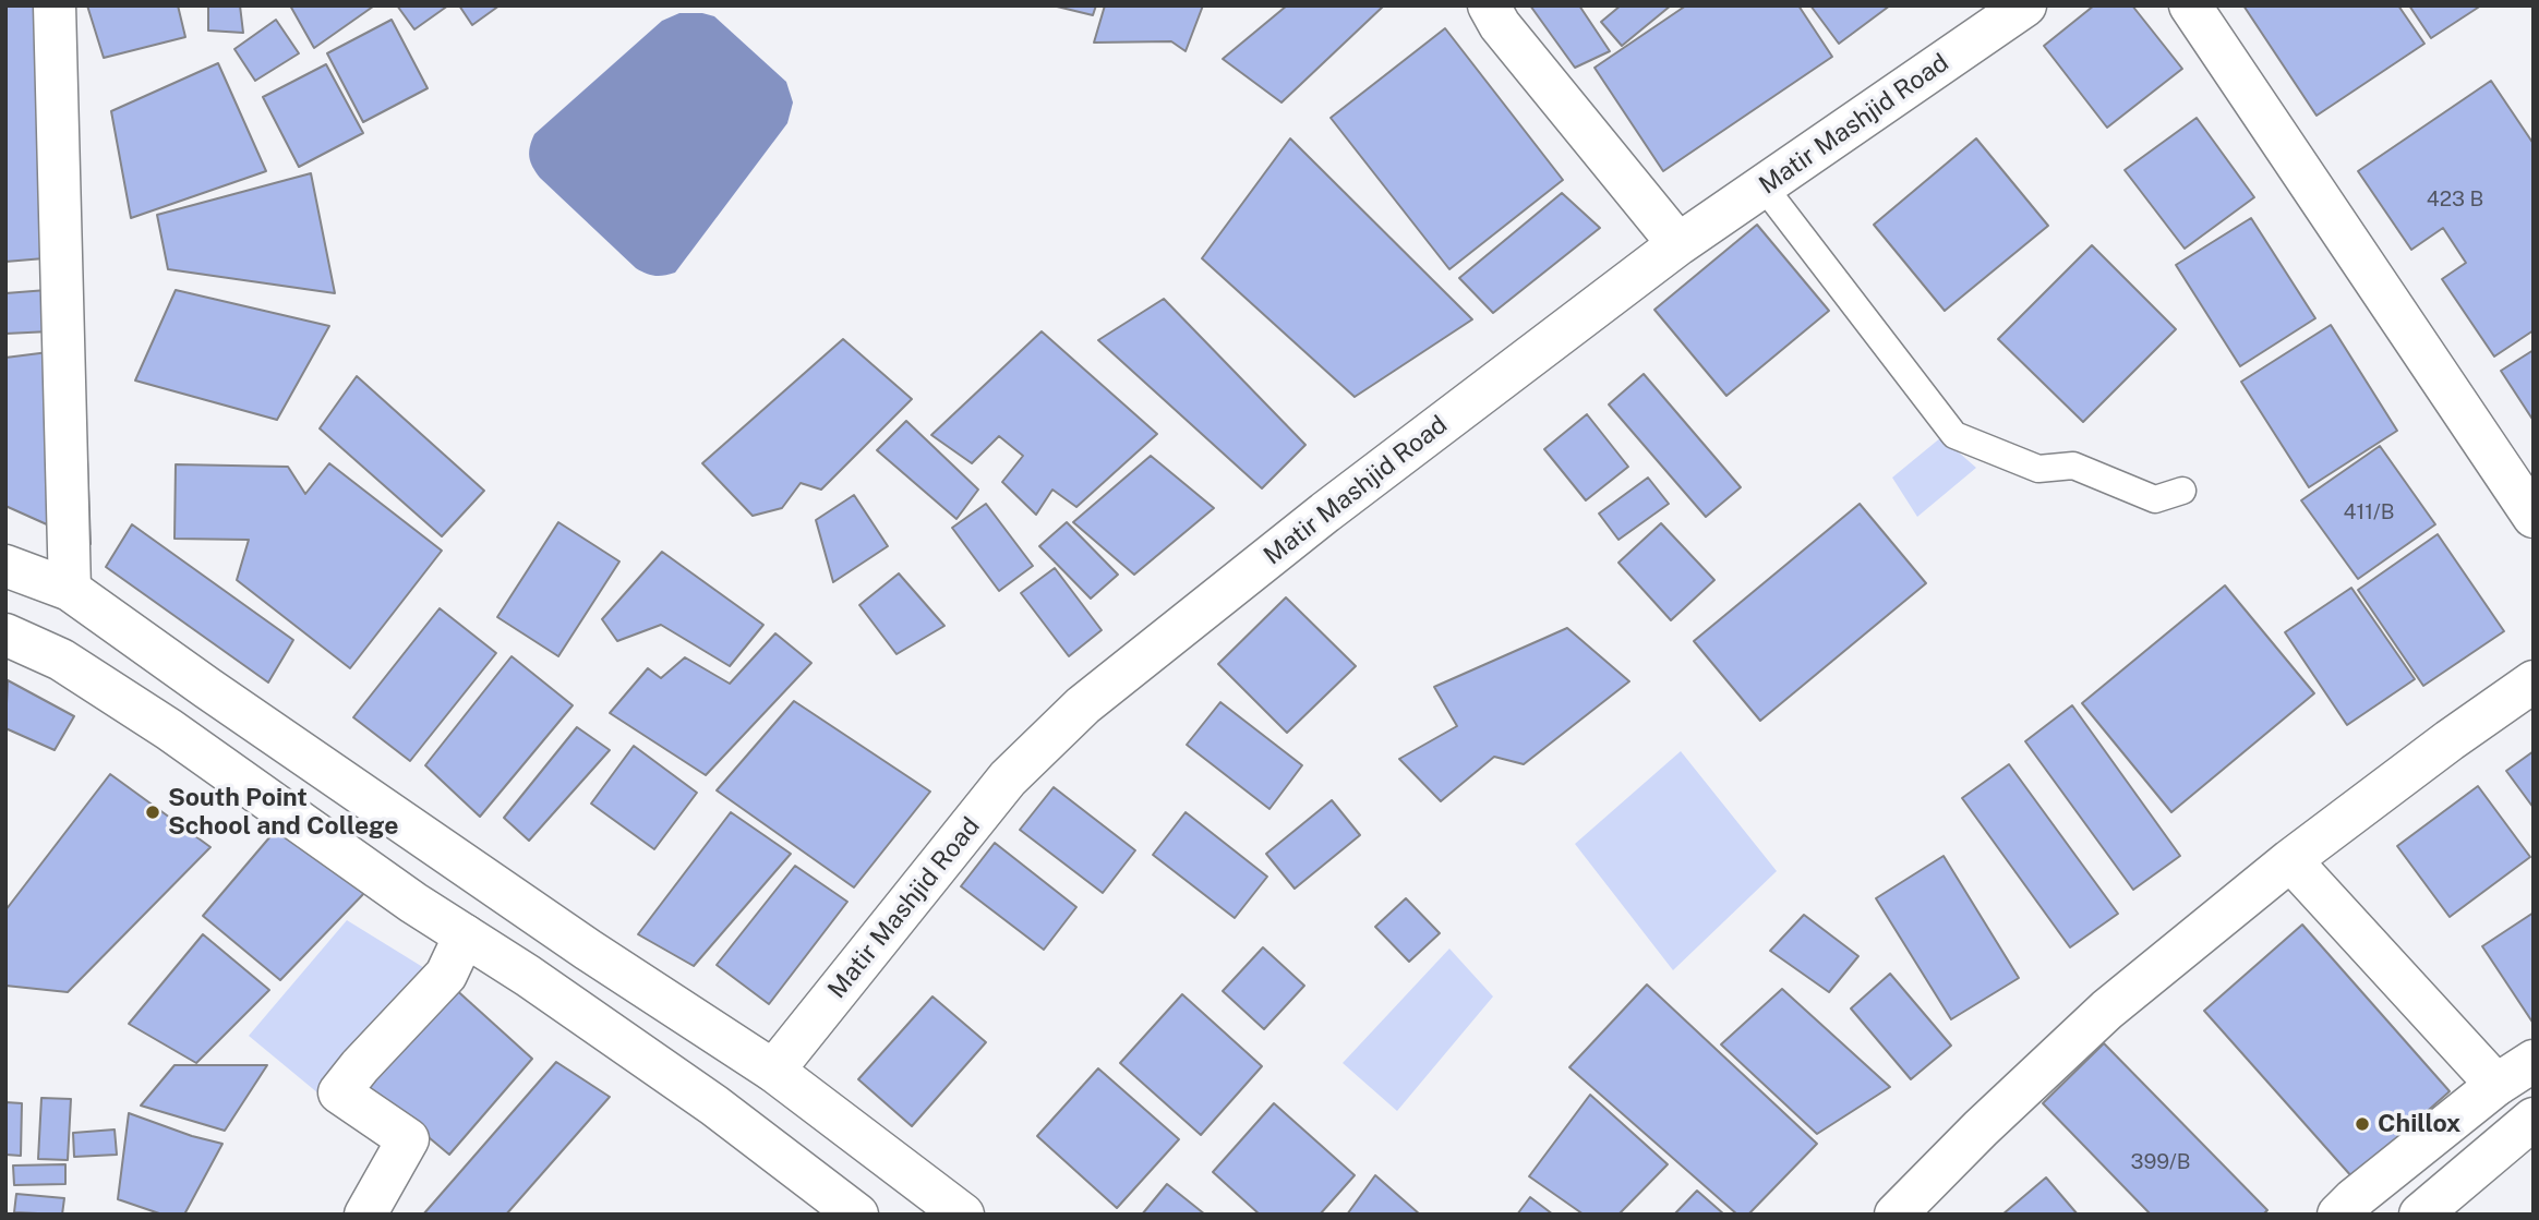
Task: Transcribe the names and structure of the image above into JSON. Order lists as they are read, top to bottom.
{
  "streets": {
    "street": ["Matir Mashjid Road"]
  },
  "places": ["South Point School and College", "Chillox"],
  "house_numbers": ["423 B", "411/B", "399/B"]
}
